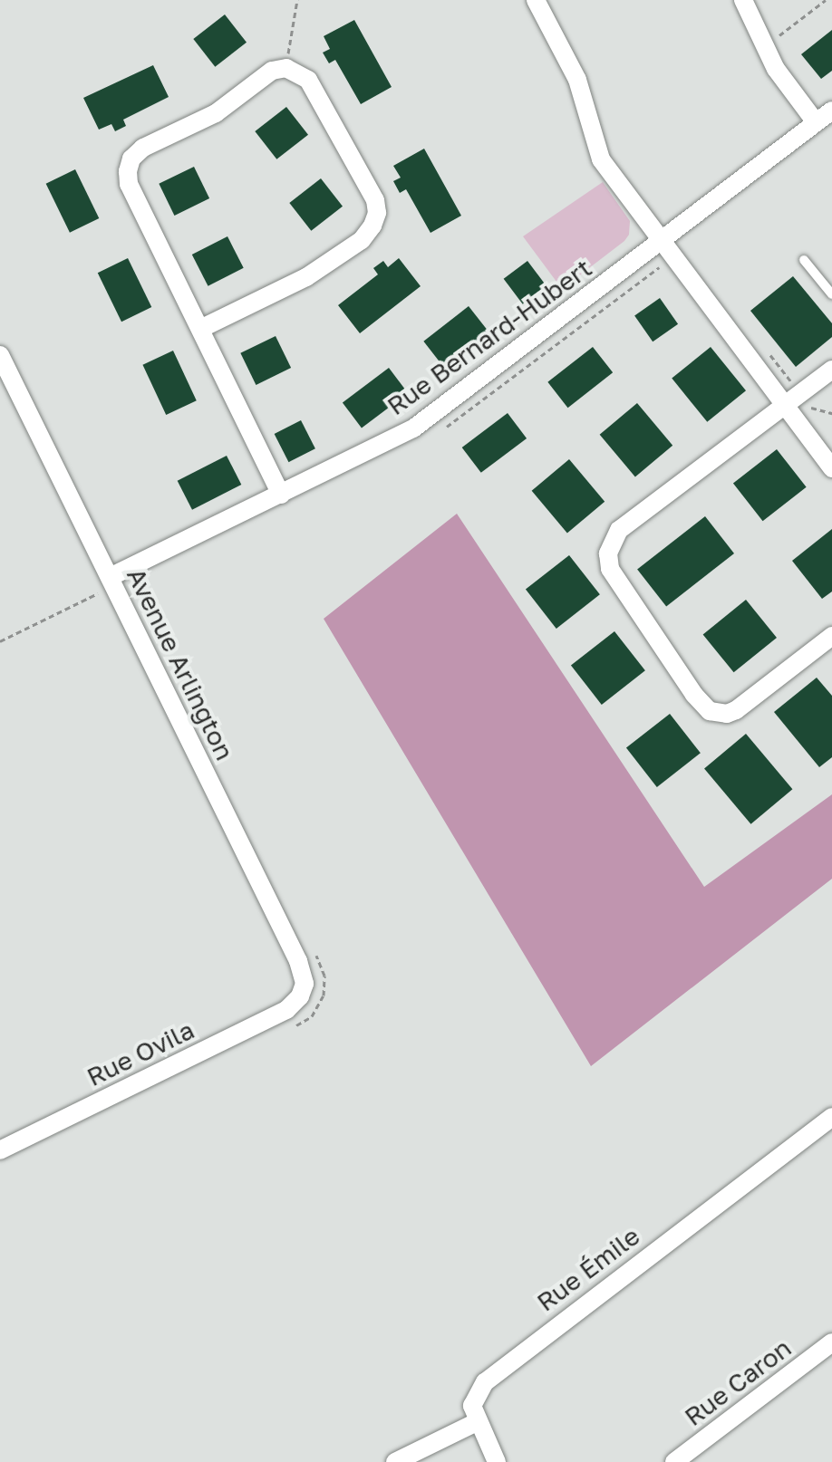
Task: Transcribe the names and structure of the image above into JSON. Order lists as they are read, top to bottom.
{
  "streets": {
    "street": [
      "Rue Bernard-Hubert",
      "Avenue Arlington",
      "Rue Ovila",
      "Rue Émile",
      "Rue Caron"
    ]
  },
  "crossings": [
    ["Rue Bernard-Hubert", "Avenue Arlington"],
    ["Avenue Arlington", "Rue Ovila"]
  ]
}
